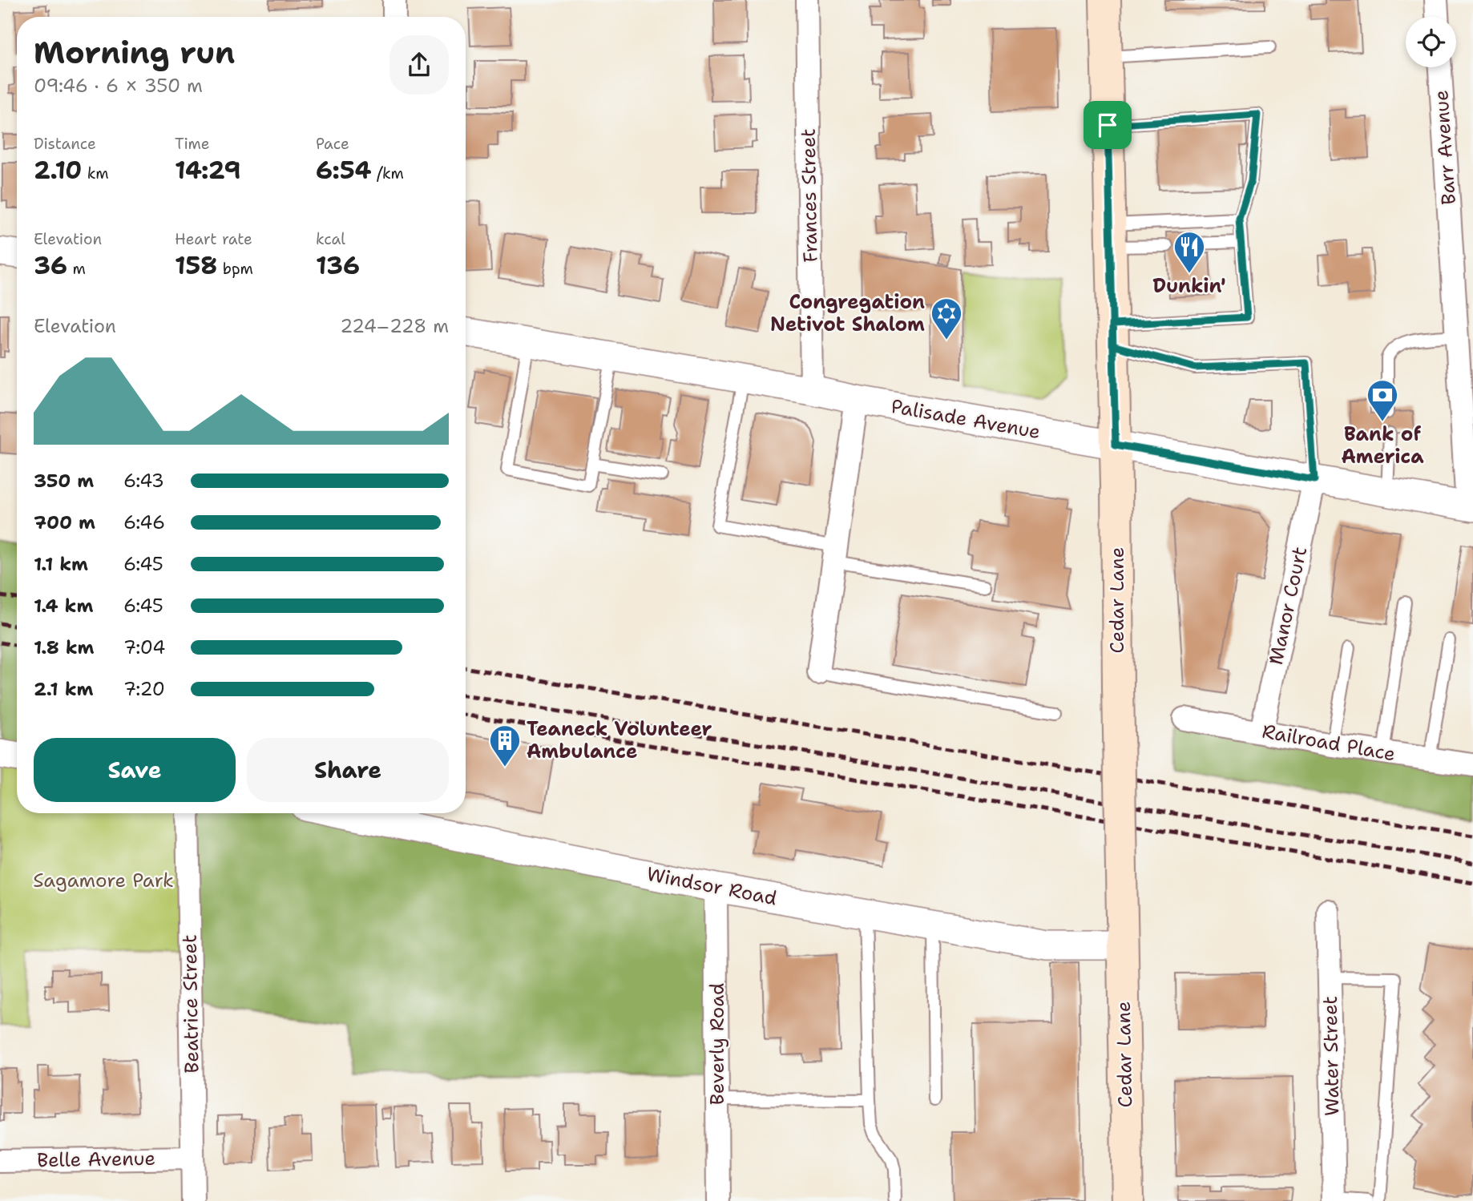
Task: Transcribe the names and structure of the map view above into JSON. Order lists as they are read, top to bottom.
{
  "streets": {
    "main road": ["Cedar Lane"],
    "street": [
      "Barr Avenue",
      "Frances Street",
      "Palisade Avenue",
      "Manor Court",
      "Railroad Place",
      "Windsor Road",
      "Beatrice Street",
      "Beverly Road",
      "Water Street",
      "Belle Avenue"
    ]
  },
  "crossings": [
    ["Barr Avenue", "Palisade Avenue"],
    ["Frances Street", "Palisade Avenue"],
    ["Palisade Avenue", "Cedar Lane"],
    ["Palisade Avenue", "Manor Court"],
    ["Cedar Lane", "Windsor Road"],
    ["Manor Court", "Railroad Place"],
    ["Windsor Road", "Beverly Road"],
    ["Beatrice Street", "Belle Avenue"]
  ],
  "parks": ["Sagamore Park"],
  "places": {
    "restaurant": ["Dunkin'"],
    "synagogue": ["Congregation Netivot Shalom"],
    "bank": ["Bank of America"],
    "building": ["Teaneck Volunteer Ambulance"]
  },
  "page": {
    "heading": ["Morning run", "09:46 · 6 × 350 m"],
    "stats": [
      ["Distance", "2.10 km"],
      ["Time", "14:29"],
      ["Pace", "6:54 /km"],
      ["Elevation", "36 m"],
      ["Heart rate", "158 bpm"],
      ["kcal", "136"]
    ],
    "chart": ["Elevation", "224–228 m"],
    "list": [
      {
        "name": "350 m",
        "note": "6:43"
      },
      {
        "name": "700 m",
        "note": "6:46"
      },
      {
        "name": "1.1 km",
        "note": "6:45"
      },
      {
        "name": "1.4 km",
        "note": "6:45"
      },
      {
        "name": "1.8 km",
        "note": "7:04"
      },
      {
        "name": "2.1 km",
        "note": "7:20"
      }
    ],
    "buttons": ["Save", "Share"]
  }
}
